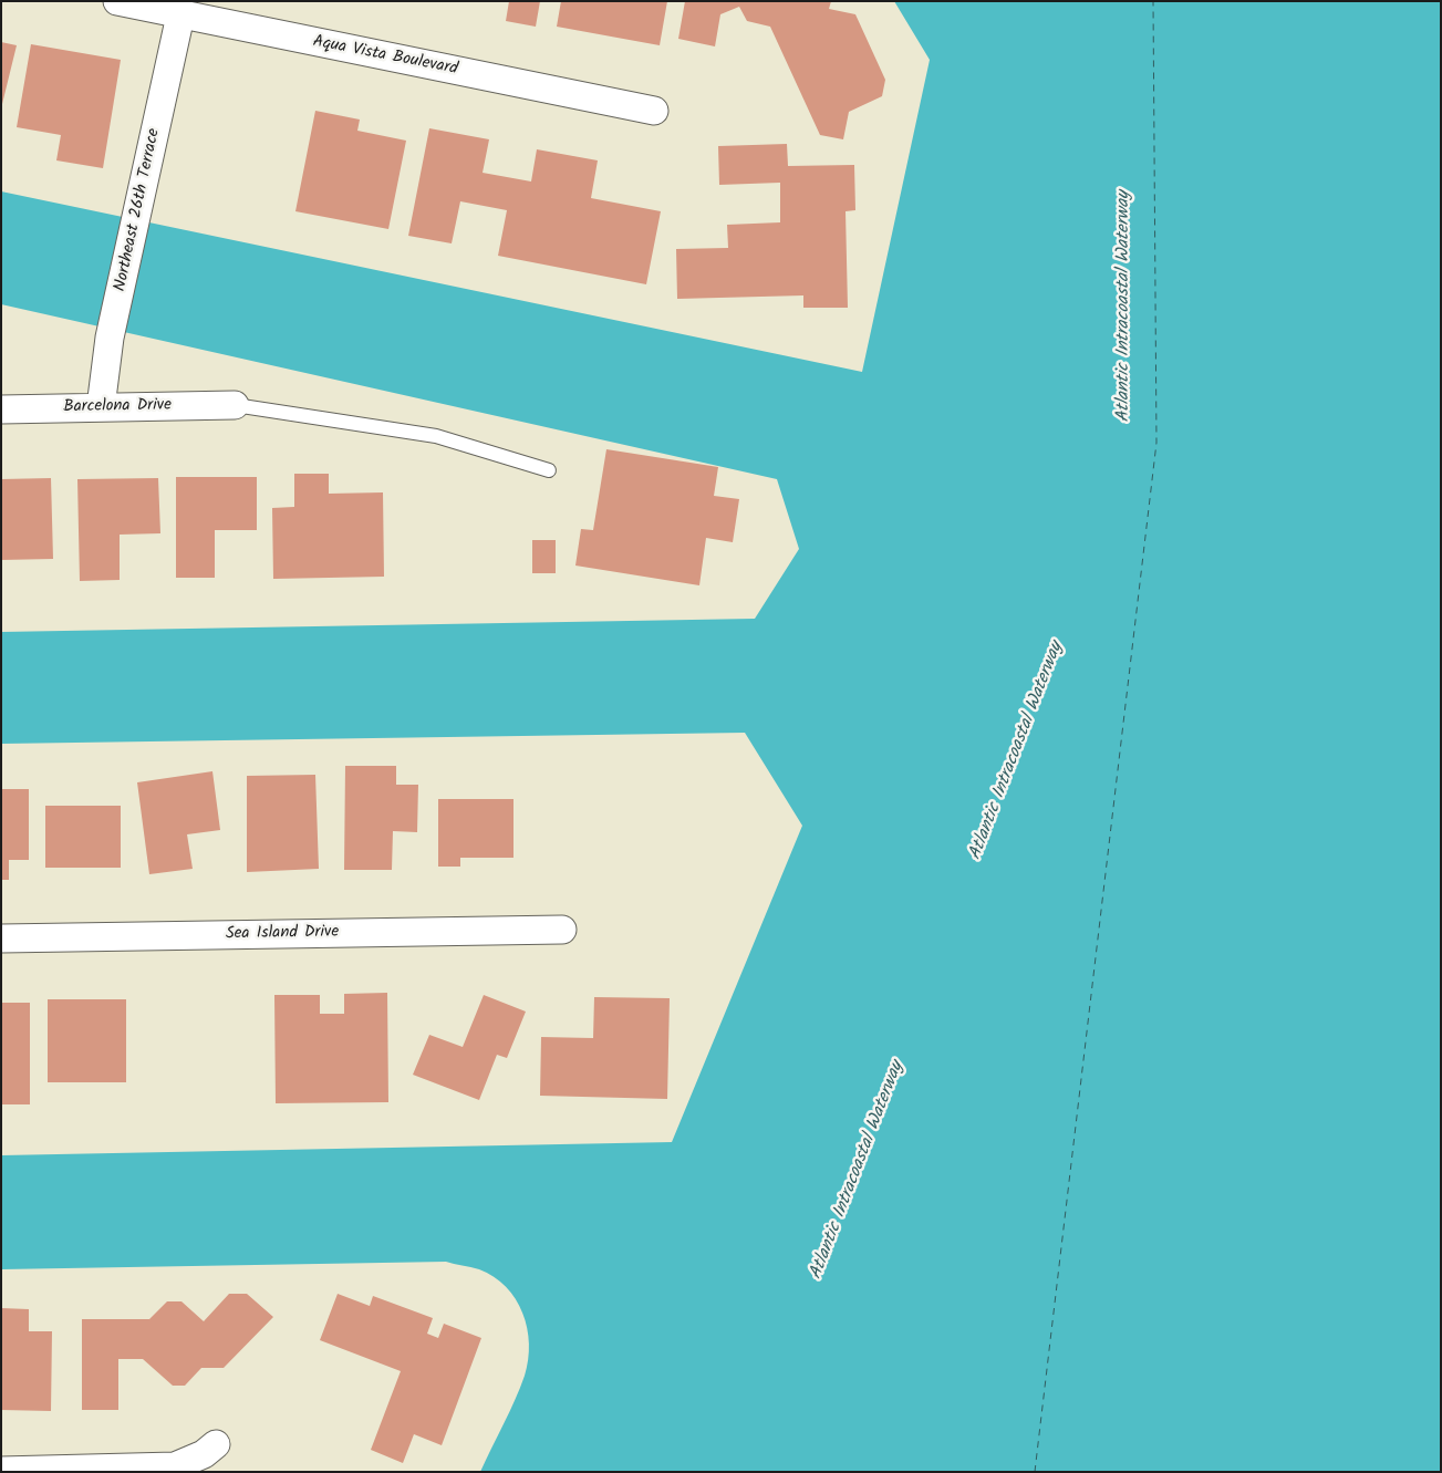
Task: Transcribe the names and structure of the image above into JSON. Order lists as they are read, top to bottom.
{
  "streets": {
    "street": [
      "Aqua Vista Boulevard",
      "Northeast 26th Terrace",
      "Barcelona Drive",
      "Sea Island Drive"
    ]
  },
  "crossings": [
    ["Aqua Vista Boulevard", "Northeast 26th Terrace"],
    ["Northeast 26th Terrace", "Barcelona Drive"]
  ],
  "water": ["Atlantic Intracoastal Waterway"]
}
